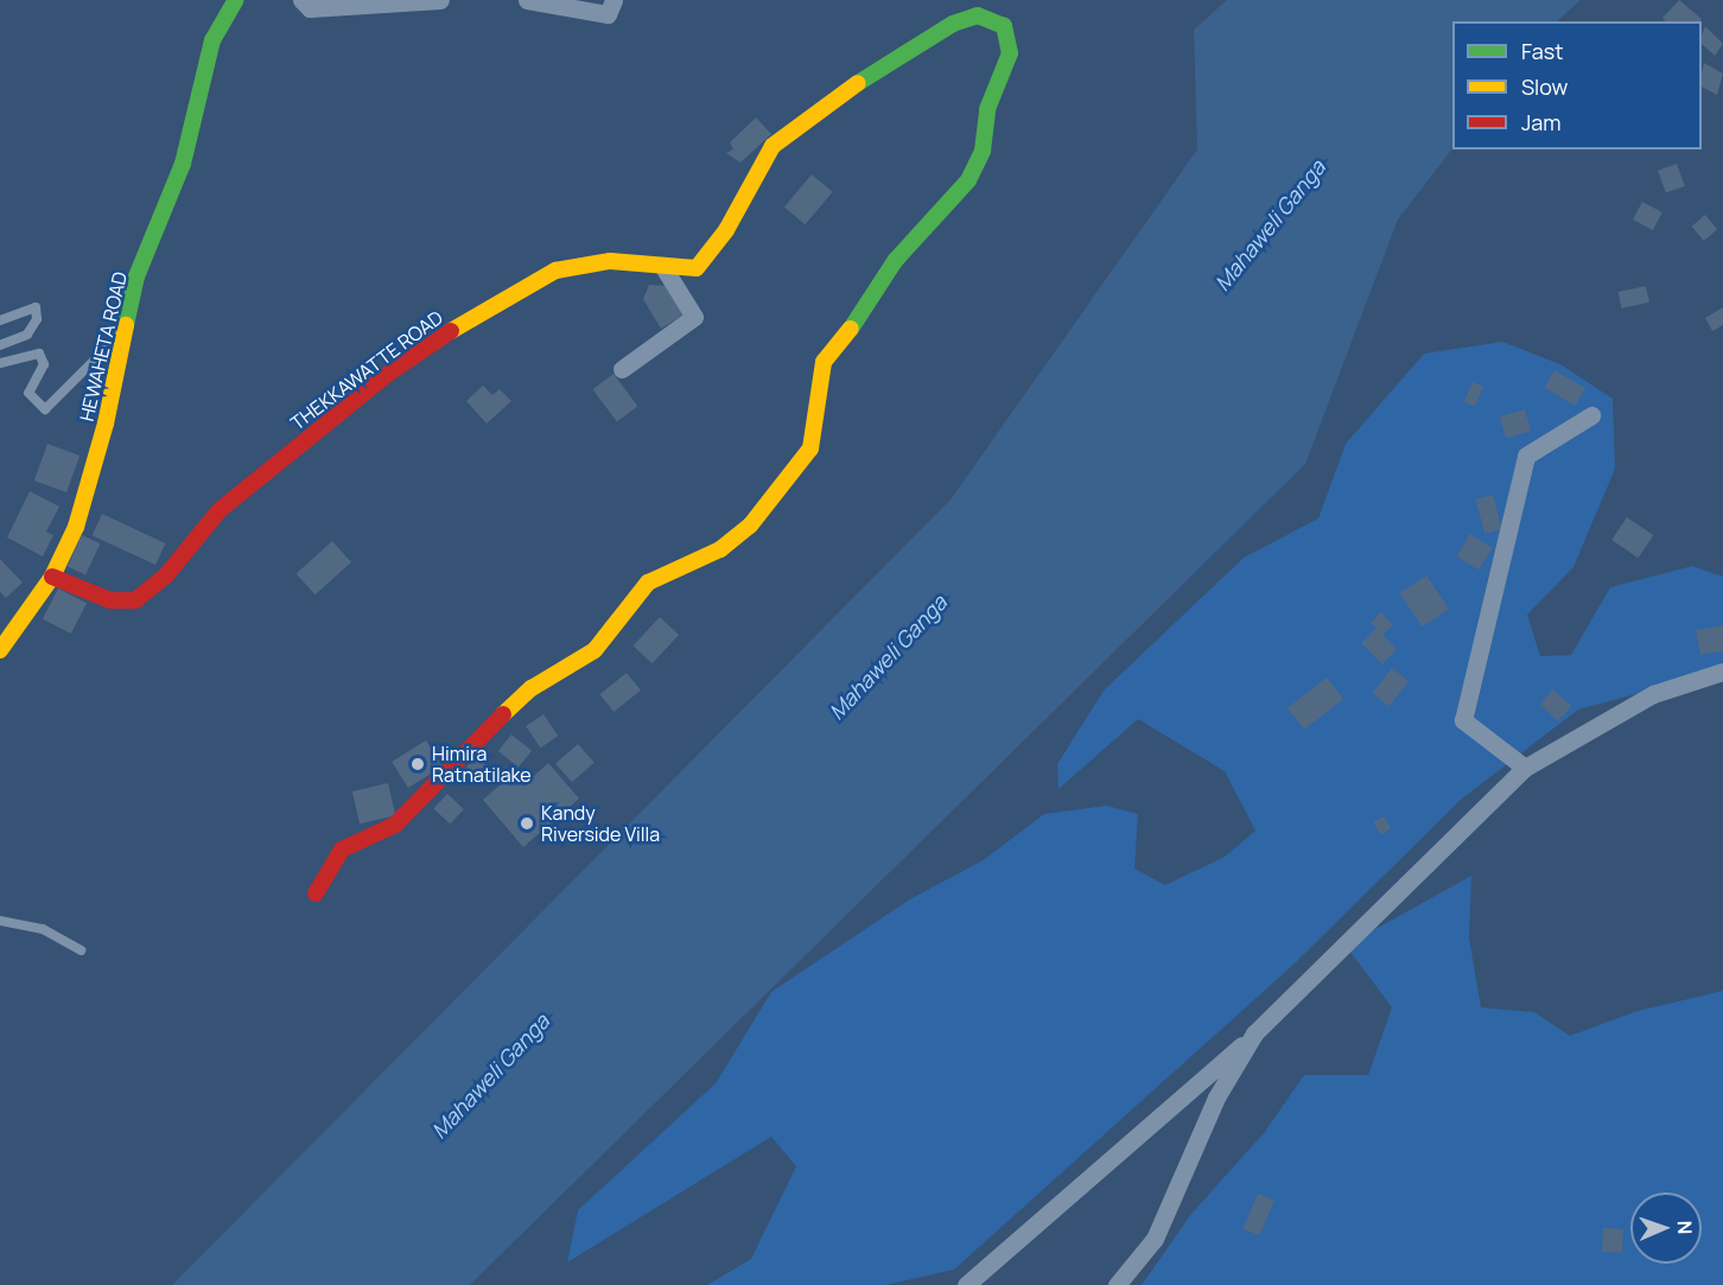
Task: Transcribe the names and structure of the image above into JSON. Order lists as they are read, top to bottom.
{
  "streets": {
    "main road": ["HEWAHETA ROAD", "THEKKAWATTE ROAD"]
  },
  "crossings": [
    ["HEWAHETA ROAD", "THEKKAWATTE ROAD"]
  ],
  "water": ["Mahaweli Ganga"],
  "places": ["Himira Ratnatilake", "Kandy Riverside Villa"],
  "legend": ["Fast", "Slow", "Jam"],
  "north": "right"
}
